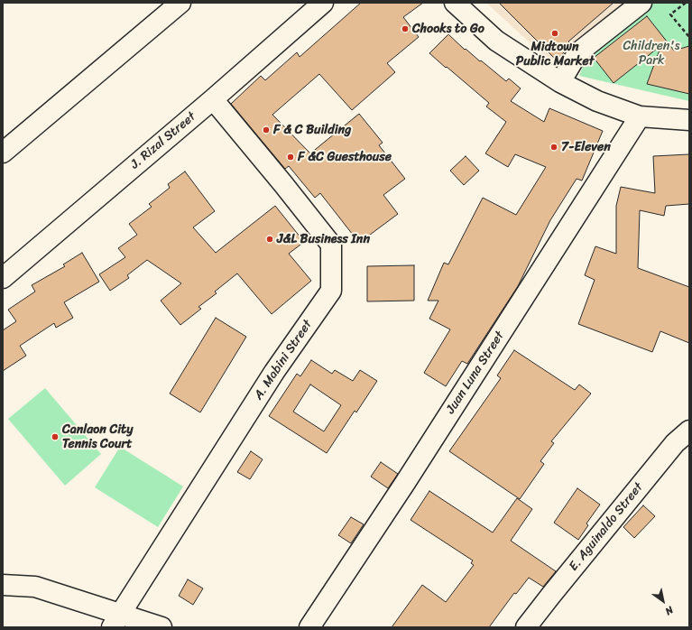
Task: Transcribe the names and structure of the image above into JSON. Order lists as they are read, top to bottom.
{
  "streets": {
    "street": [
      "J. Rizal Street",
      "A. Mabini Street",
      "Juan Luna Street",
      "E. Aguinaldo Street"
    ]
  },
  "crossings": [
    ["J. Rizal Street", "A. Mabini Street"]
  ],
  "parks": ["Children's Park"],
  "places": [
    "Chooks to Go",
    "Midtown Public Market",
    "F & C Building",
    "7-Eleven",
    "F &C Guesthouse",
    "J&L Business Inn",
    "Canlaon City Tennis Court"
  ],
  "north": "bottom right"
}
